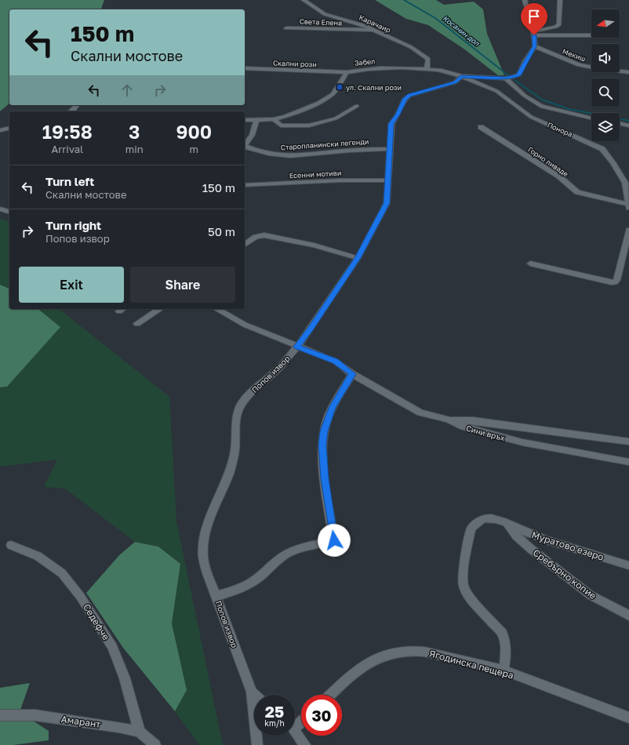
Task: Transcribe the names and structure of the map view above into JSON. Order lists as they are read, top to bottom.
{
  "streets": {
    "street": [
      "Света Елена",
      "Карачаир",
      "Мекиш",
      "Забел",
      "Скални рози",
      "Понора",
      "Старопланински легенди",
      "Горно ливаде",
      "Есенни мотиви",
      "Попов извор",
      "Сини връх",
      "Муратово езеро",
      "Сребърно копие",
      "Седефче",
      "Ягодинска пещера",
      "Амарант"
    ]
  },
  "crossings": [
    ["Света Елена", "Карачаир"],
    ["Карачаир", "Забел"],
    ["Мекиш", "Забел"],
    ["Забел", "Скални рози"],
    ["Забел", "Понора"],
    ["Забел", "Попов извор"],
    ["Понора", "Горно ливаде"],
    ["Понора", "Попов извор"],
    ["Старопланински легенди", "Попов извор"],
    ["Есенни мотиви", "Попов извор"],
    ["Попов извор", "Сини връх"],
    ["Муратово езеро", "Сребърно копие"],
    ["Муратово езеро", "Ягодинска пещера"],
    ["Седефче", "Амарант"]
  ],
  "water": ["Косанин дол"],
  "places": {
    "transit": ["ул. Скални рози"]
  },
  "north": "left",
  "page": {
    "turn": ["150 m", "Скални мостове"],
    "eta": [
      "19:58",
      "Arrival",
      "3",
      "min",
      "900",
      "m"
    ],
    "list": [
      {
        "name": "Turn left",
        "note": "Скални мостове",
        "value": "150 m"
      },
      {
        "name": "Turn right",
        "note": "Попов извор",
        "value": "50 m"
      }
    ],
    "buttons": ["Exit", "Share"],
    "speed": "25 km/h",
    "limit": "30"
  }
}
